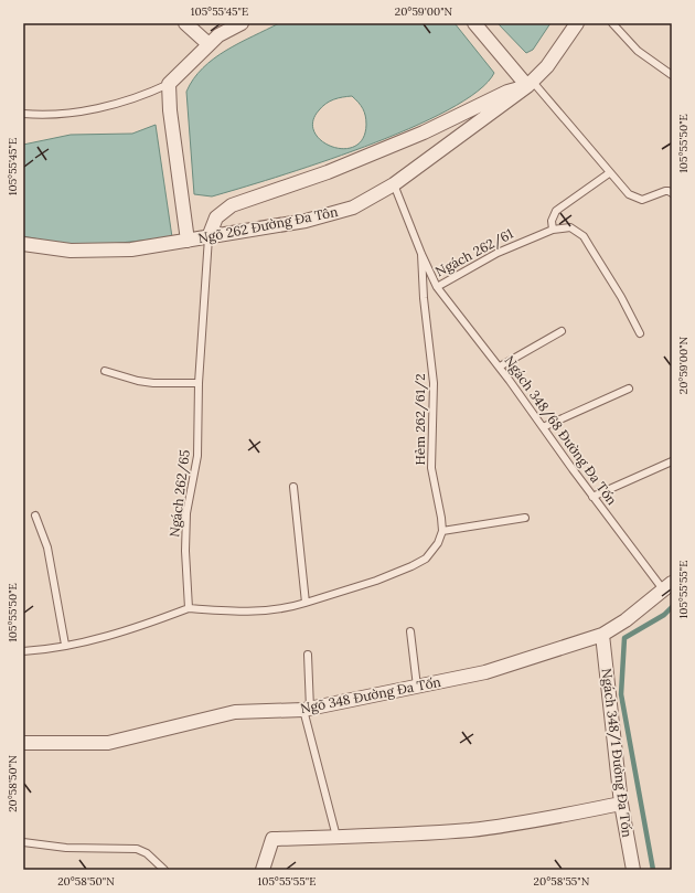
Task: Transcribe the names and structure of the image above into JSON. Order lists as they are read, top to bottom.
{
  "streets": {
    "street": ["Ngõ 262 Đường Đa Tôn", "Ngõ 348 Đường Đa Tốn", "Ngách 348/1 Đường Đa Tốn"],
    "lane": [
      "Ngách 262/61",
      "Hẻm 262/61/2",
      "Ngách 348/68 Đường Đa Tốn",
      "Ngách 262/65"
    ]
  },
  "crossings": [
    ["Ngõ 262 Đường Đa Tôn", "Ngách 262/61"],
    ["Ngõ 262 Đường Đa Tôn", "Ngách 262/65"],
    ["Ngách 262/61", "Hẻm 262/61/2"],
    ["Ngách 262/61", "Ngách 348/68 Đường Đa Tốn"],
    ["Hẻm 262/61/2", "Ngách 262/65"],
    ["Ngách 348/68 Đường Đa Tốn", "Ngõ 348 Đường Đa Tốn"],
    ["Ngõ 348 Đường Đa Tốn", "Ngách 348/1 Đường Đa Tốn"]
  ],
  "coordinates": [
    "105°55'45\"E",
    "20°59'00\"N",
    "105°55'50\"E",
    "105°55'55\"E",
    "20°58'50\"N",
    "20°58'55\"N"
  ]
}
